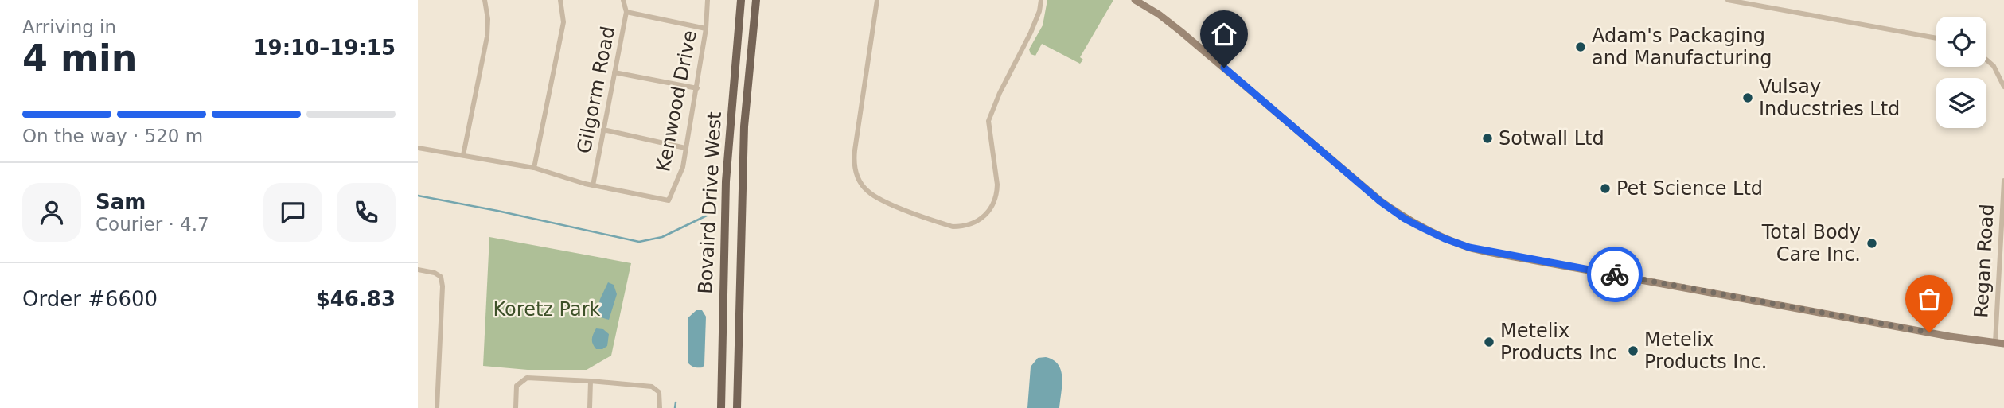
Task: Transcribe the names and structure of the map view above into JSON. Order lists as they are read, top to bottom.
{
  "streets": {
    "main road": ["Bovaird Drive West"],
    "street": ["Gilgorm Road", "Kenwood Drive", "Regan Road"]
  },
  "crossings": [
    ["Gilgorm Road", "Kenwood Drive"]
  ],
  "parks": ["Koretz Park"],
  "places": [
    "Adam's Packaging and Manufacturing",
    "Vulsay Inducstries Ltd",
    "Sotwall Ltd",
    "Pet Science Ltd",
    "Total Body Care Inc.",
    "Metelix Products Inc",
    "Metelix Products Inc."
  ],
  "page": {
    "heading": ["4 min", "Arriving in", "19:10–19:15"],
    "panel": [
      "Sam",
      "Courier · 4.7",
      "Order #6600",
      "$46.83"
    ],
    "bar": "On the way · 520 m"
  }
}
